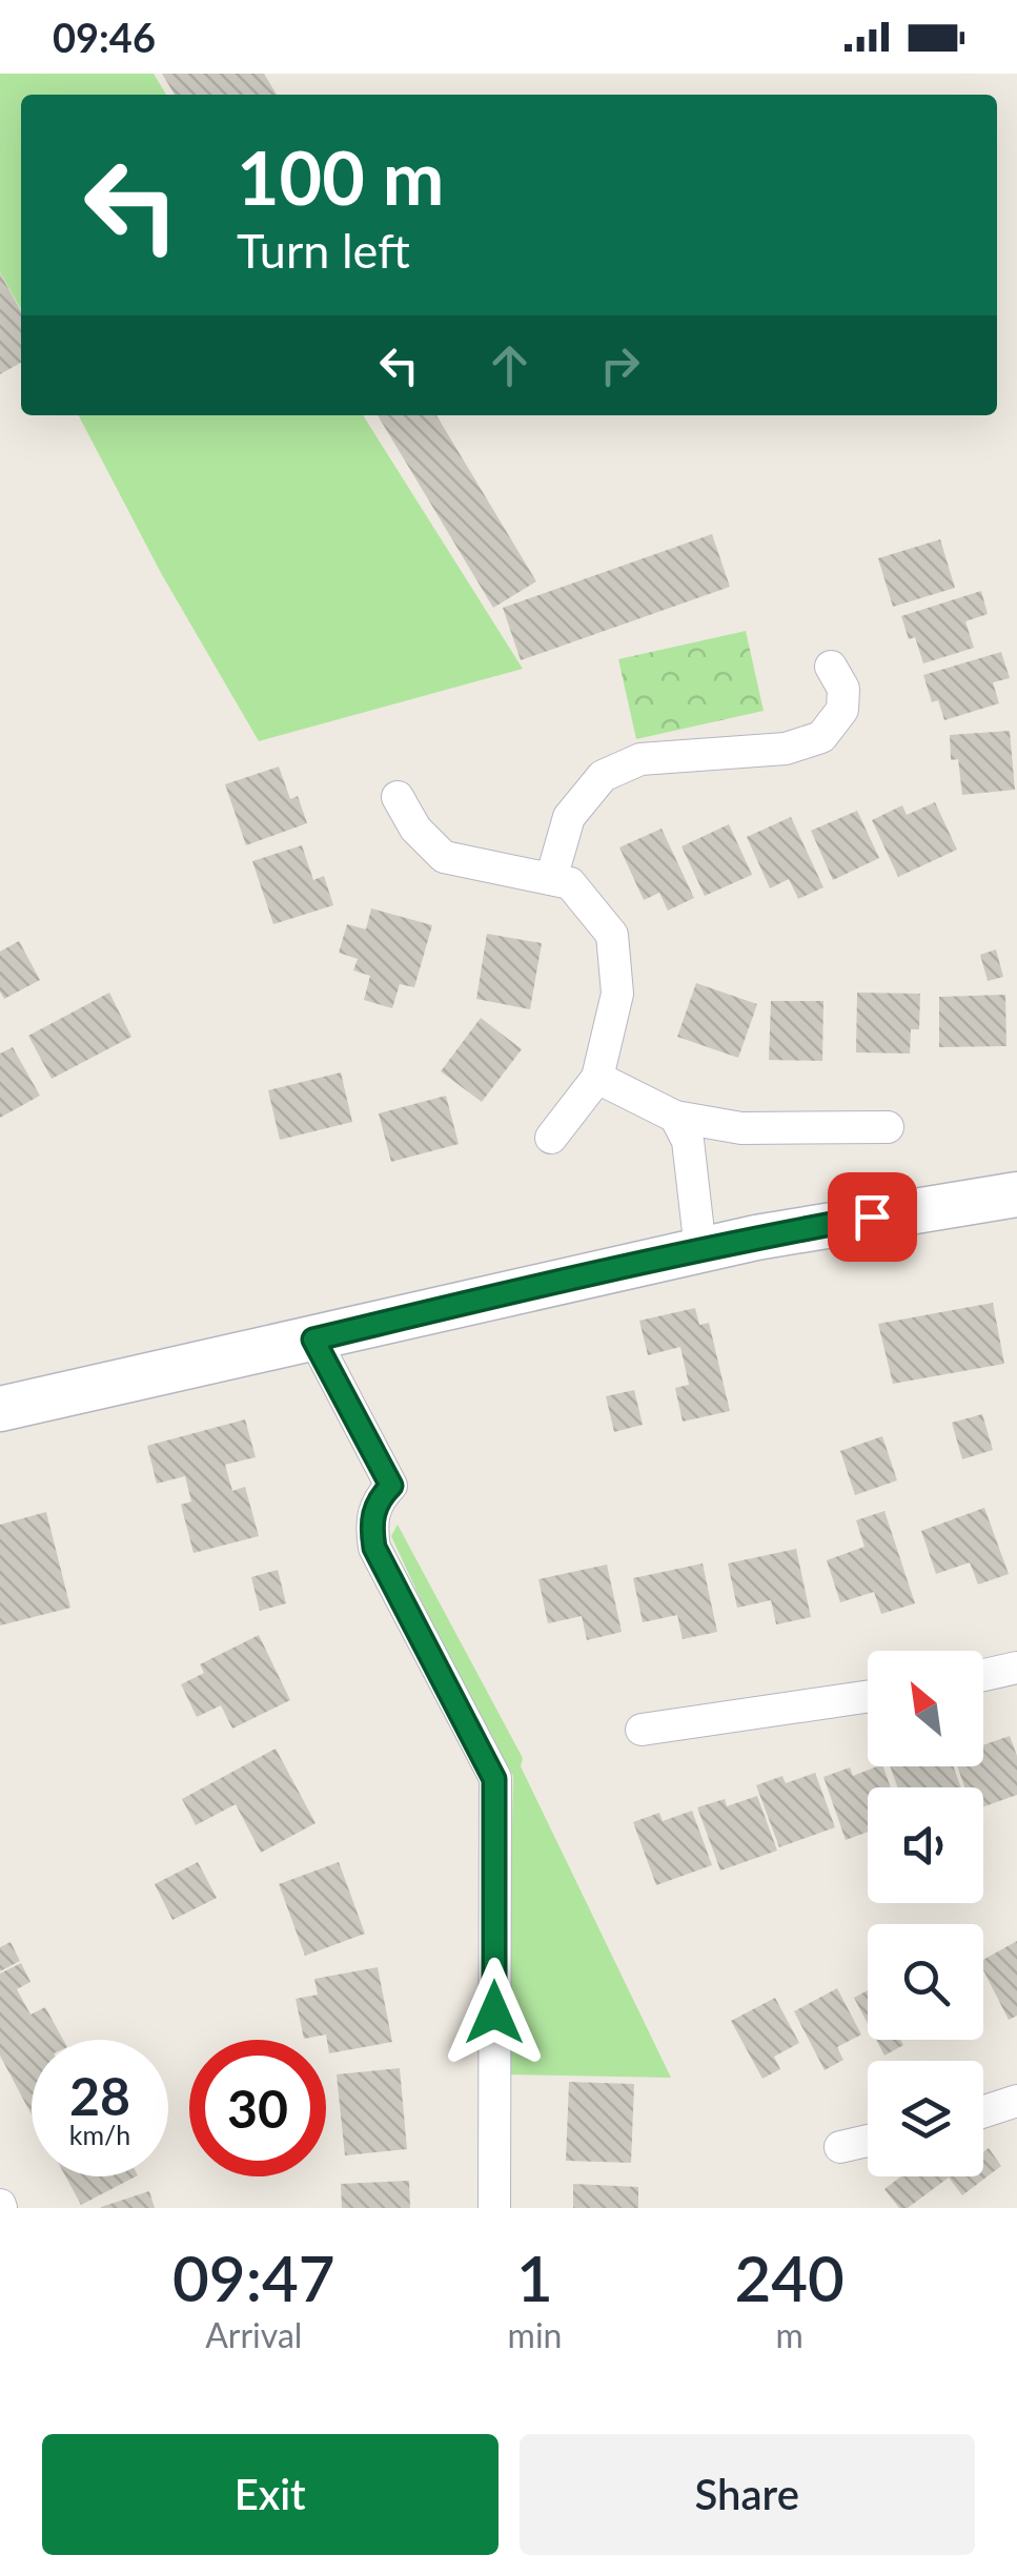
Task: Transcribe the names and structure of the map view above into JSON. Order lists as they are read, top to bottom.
{
  "north": "top left",
  "page": {
    "status": "09:46",
    "turn": ["100 m", "Turn left"],
    "speed": "28 km/h",
    "limit": "30",
    "eta": [
      "09:47",
      "Arrival",
      "1",
      "min",
      "240",
      "m"
    ],
    "buttons": ["Exit", "Share"]
  }
}
